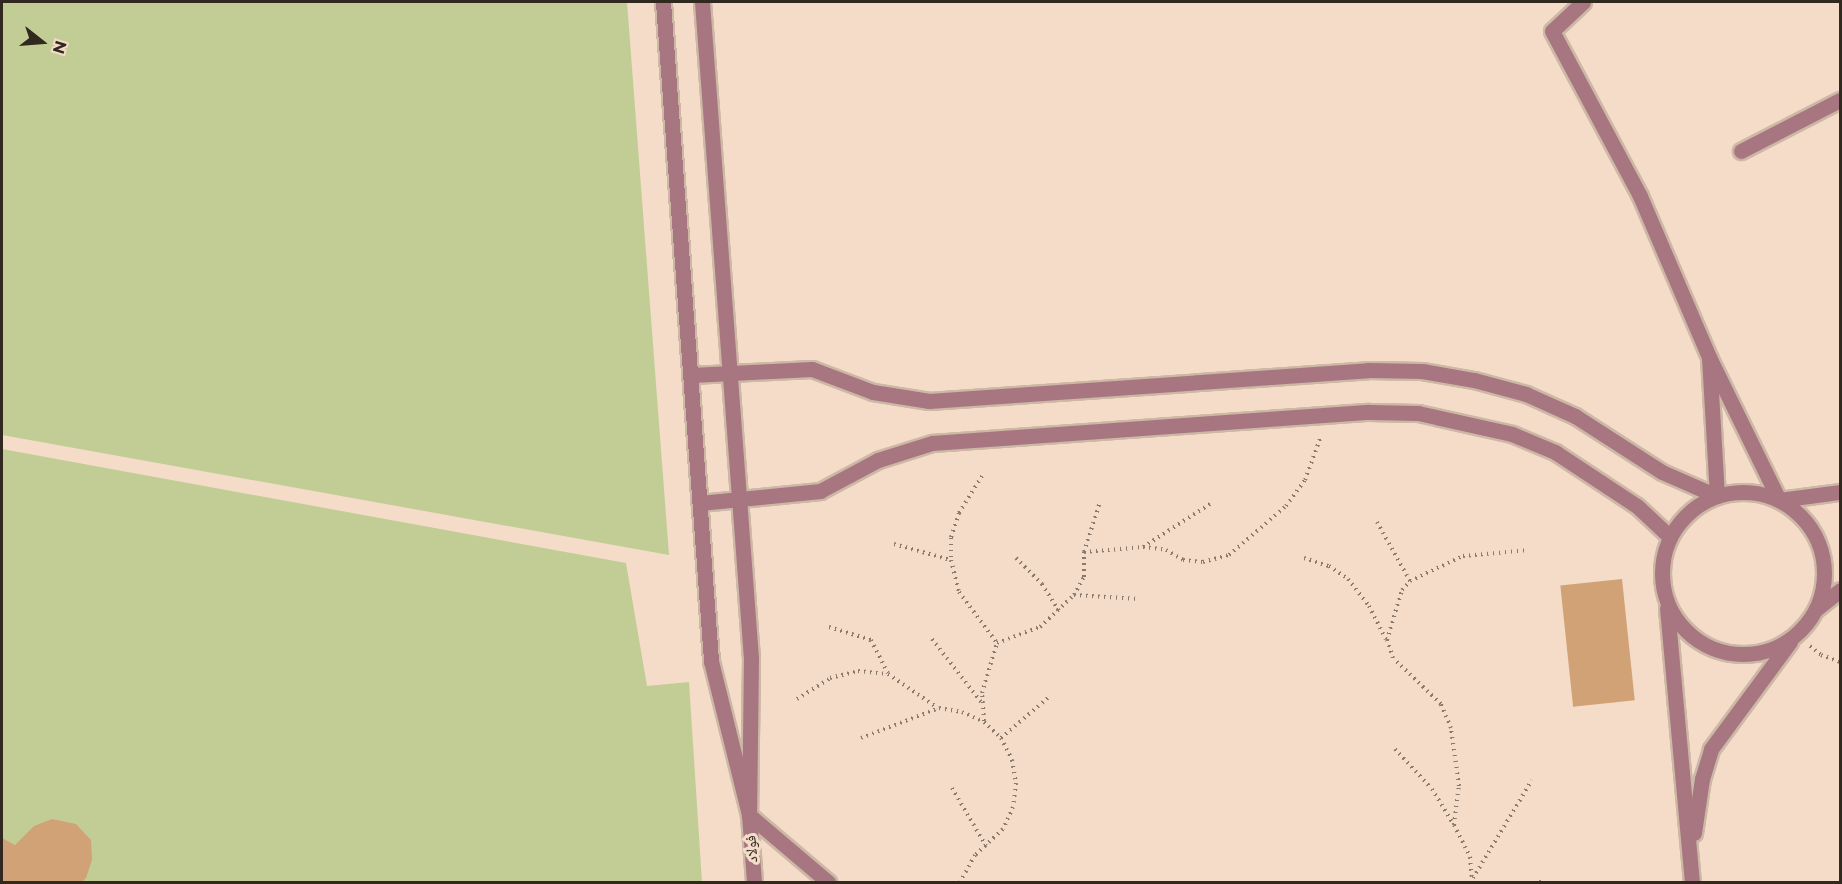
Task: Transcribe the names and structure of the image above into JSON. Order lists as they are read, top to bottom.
{
  "streets": {
    "lane": ["فولاد"]
  },
  "north": "right"
}
